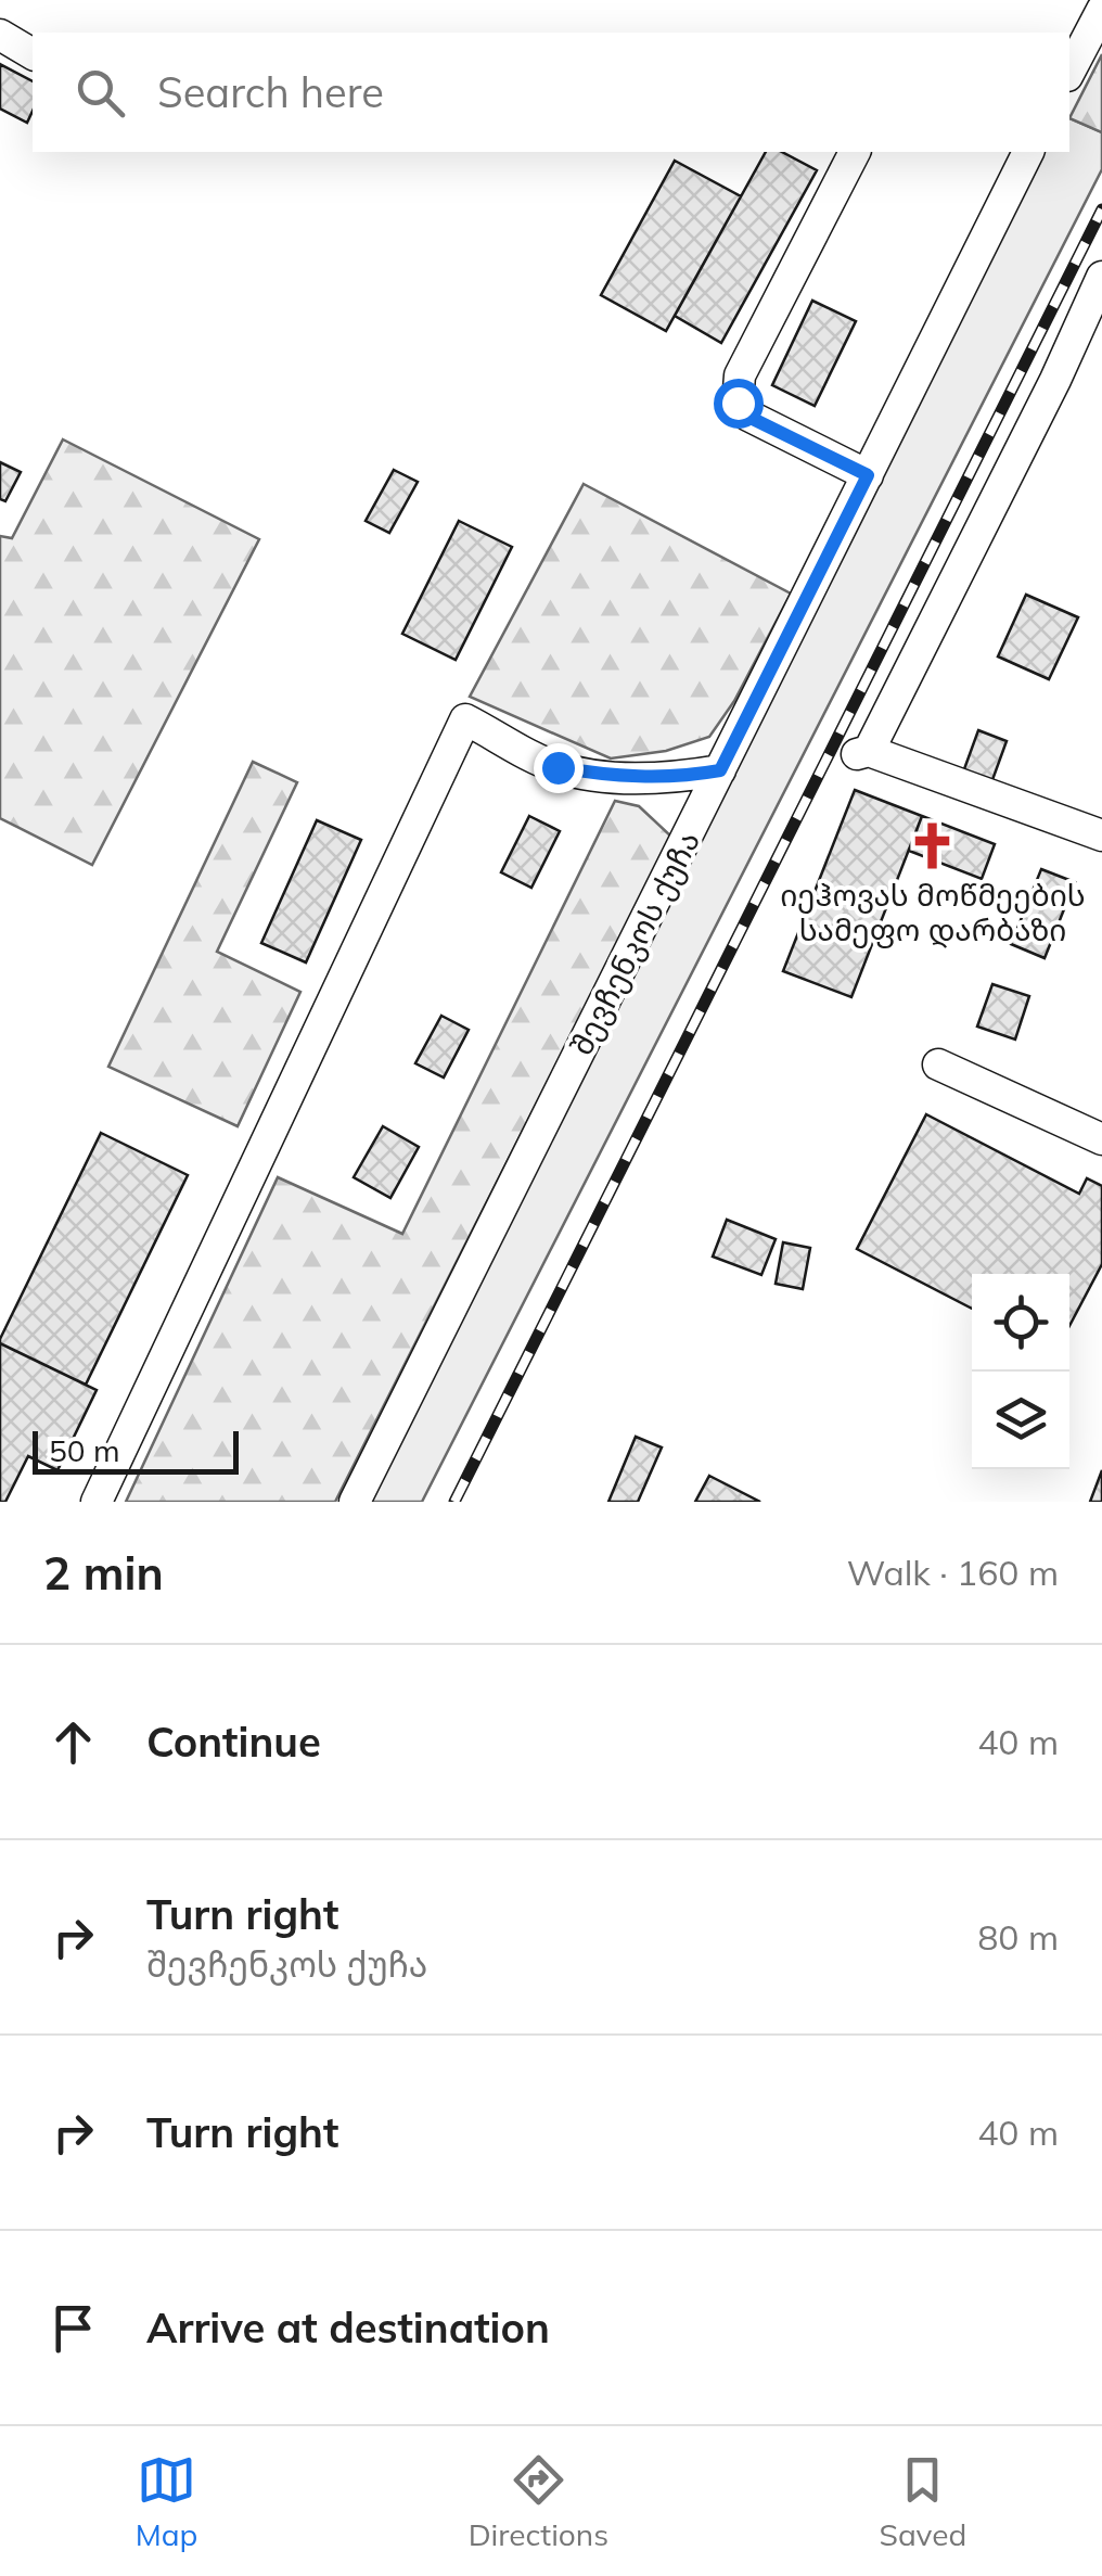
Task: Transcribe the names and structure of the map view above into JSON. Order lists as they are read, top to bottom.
{
  "streets": {
    "street": ["შევჩენკოს ქუჩა"]
  },
  "places": {
    "church": ["იეჰოვას მოწმეების სამეფო დარბაზი"]
  },
  "scale_bar": "50 m",
  "page": {
    "search": "Search here",
    "scale": "50 m",
    "heading": ["2 min", "Walk · 160 m"],
    "list": [
      ["Continue", "40 m"],
      ["Turn right", "შევჩენკოს ქუჩა", "80 m"],
      ["Turn right", "40 m"],
      "Arrive at destination"
    ],
    "nav": ["Map", "Directions", "Saved"]
  }
}
